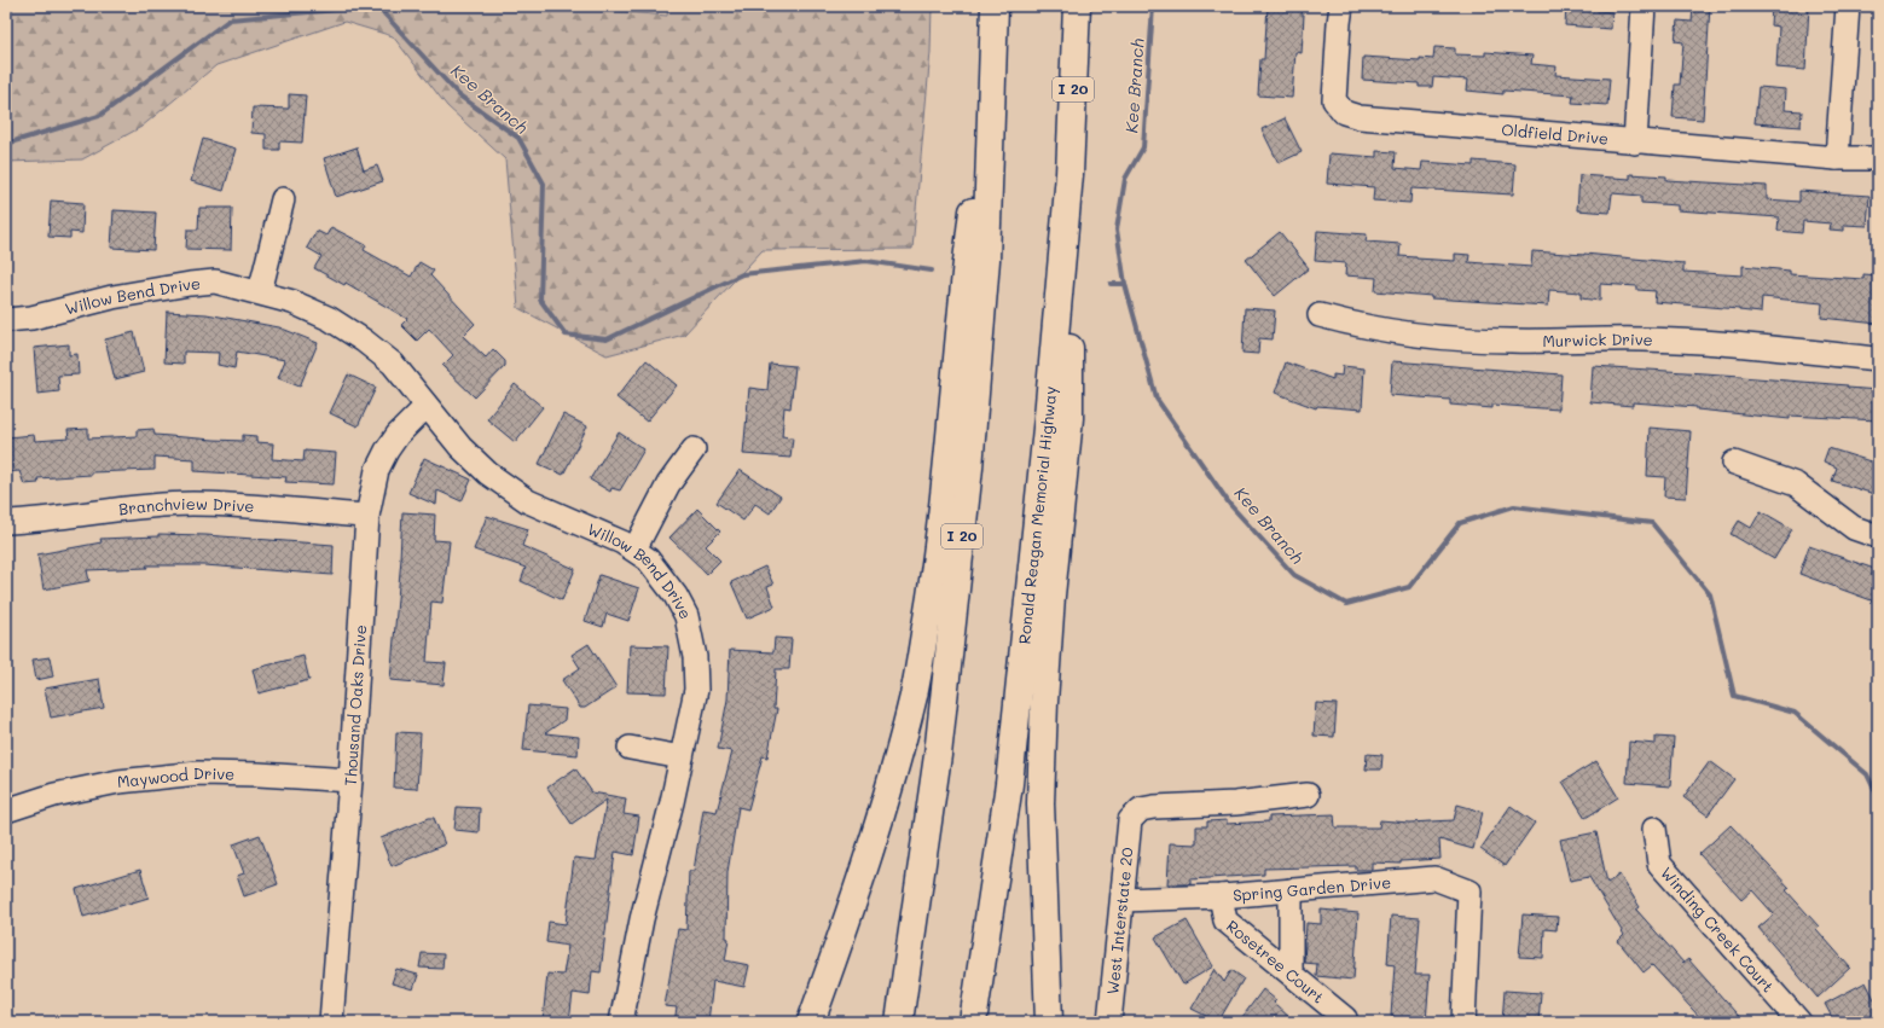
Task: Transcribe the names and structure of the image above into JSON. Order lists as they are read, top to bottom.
{
  "streets": {
    "highway": ["I 20", "Ronald Reagan Memorial Highway"],
    "street": [
      "Oldfield Drive",
      "Willow Bend Drive",
      "Murwick Drive",
      "Branchview Drive",
      "Thousand Oaks Drive",
      "Maywood Drive",
      "Spring Garden Drive",
      "West Interstate 20",
      "Winding Creek Court",
      "Rosetree Court"
    ]
  },
  "crossings": [
    ["Willow Bend Drive", "Thousand Oaks Drive"],
    ["Branchview Drive", "Thousand Oaks Drive"],
    ["Thousand Oaks Drive", "Maywood Drive"],
    ["Spring Garden Drive", "West Interstate 20"],
    ["Spring Garden Drive", "Rosetree Court"]
  ],
  "water": ["Kee Branch"]
}
